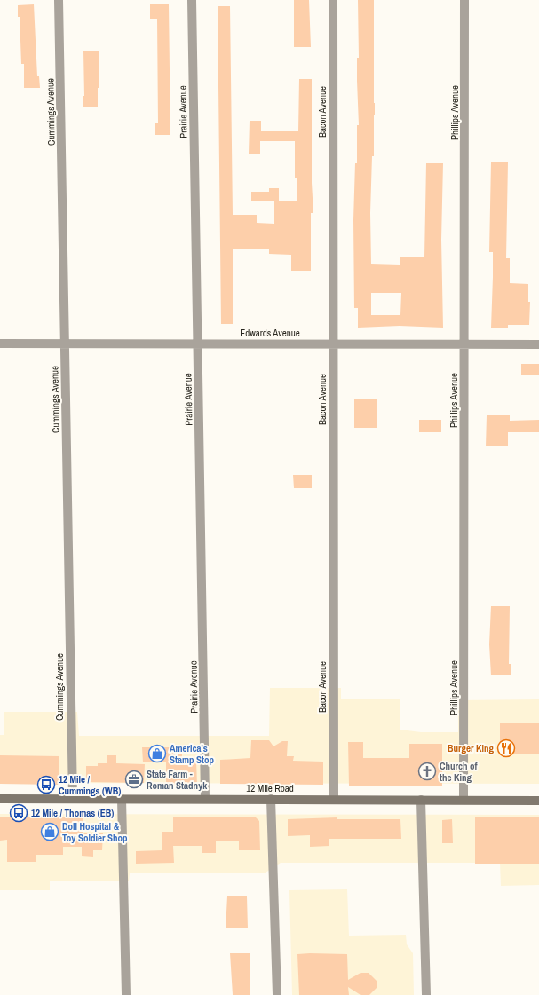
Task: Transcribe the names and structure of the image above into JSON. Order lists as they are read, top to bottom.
{
  "streets": {
    "main road": ["12 Mile Road"],
    "street": [
      "Cummings Avenue",
      "Prairie Avenue",
      "Bacon Avenue",
      "Phillips Avenue",
      "Edwards Avenue"
    ]
  },
  "crossings": [
    ["Cummings Avenue", "Edwards Avenue"],
    ["Cummings Avenue", "12 Mile Road"],
    ["Prairie Avenue", "Edwards Avenue"],
    ["Prairie Avenue", "12 Mile Road"],
    ["Bacon Avenue", "Edwards Avenue"],
    ["Bacon Avenue", "12 Mile Road"],
    ["Phillips Avenue", "Edwards Avenue"],
    ["Phillips Avenue", "12 Mile Road"]
  ],
  "places": {
    "restaurant": ["Burger King"],
    "shop": ["America's Stamp Stop", "Doll Hospital & Toy Soldier Shop"],
    "church": ["Church of the King"],
    "office": ["State Farm - Roman Stadnyk"],
    "bus stop": ["12 Mile / Cummings (WB)", "12 Mile / Thomas (EB)"]
  }
}
